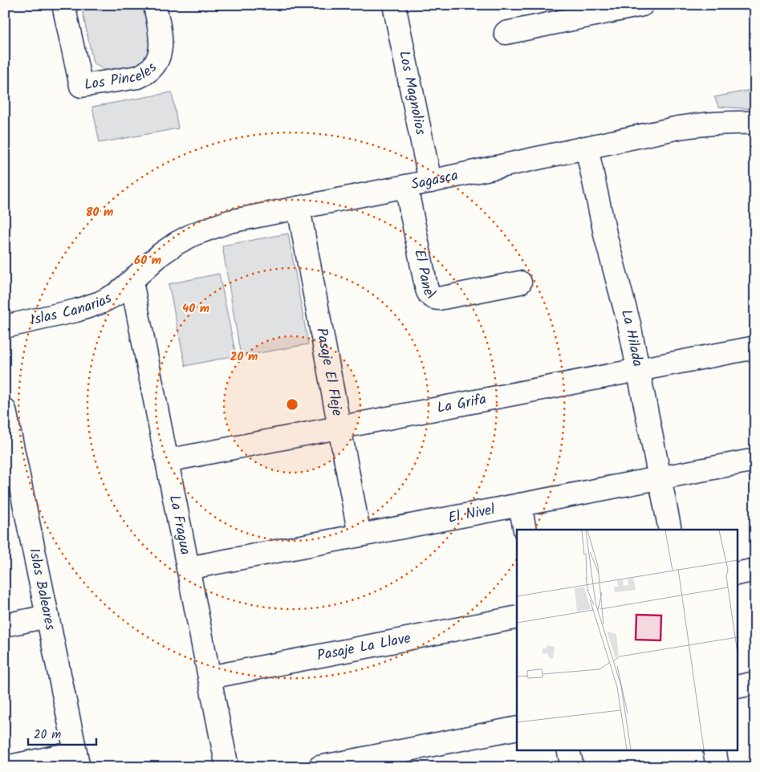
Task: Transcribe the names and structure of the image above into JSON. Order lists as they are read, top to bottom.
{
  "streets": {
    "street": [
      "Los Pinceles",
      "Los Magnolios",
      "Sagasca",
      "El Panel",
      "Islas Canarias",
      "La Hilada",
      "Pasaje El Fleje",
      "La Grifa",
      "El Nivel",
      "La Fragua",
      "Islas Baleares",
      "Pasaje La Llave"
    ]
  },
  "crossings": [
    ["Los Magnolios", "Sagasca"],
    ["Sagasca", "El Panel"],
    ["Sagasca", "Islas Canarias"],
    ["Sagasca", "La Hilada"],
    ["Sagasca", "Pasaje El Fleje"],
    ["Sagasca", "La Fragua"],
    ["Islas Canarias", "La Fragua"],
    ["La Hilada", "La Grifa"],
    ["La Hilada", "El Nivel"],
    ["Pasaje El Fleje", "La Grifa"],
    ["Pasaje El Fleje", "El Nivel"],
    ["La Grifa", "La Fragua"],
    ["El Nivel", "La Fragua"],
    ["La Fragua", "Pasaje La Llave"]
  ],
  "scale_bar": "20 m",
  "rings": [
    "80 m",
    "60 m",
    "40 m",
    "20 m"
  ]
}
